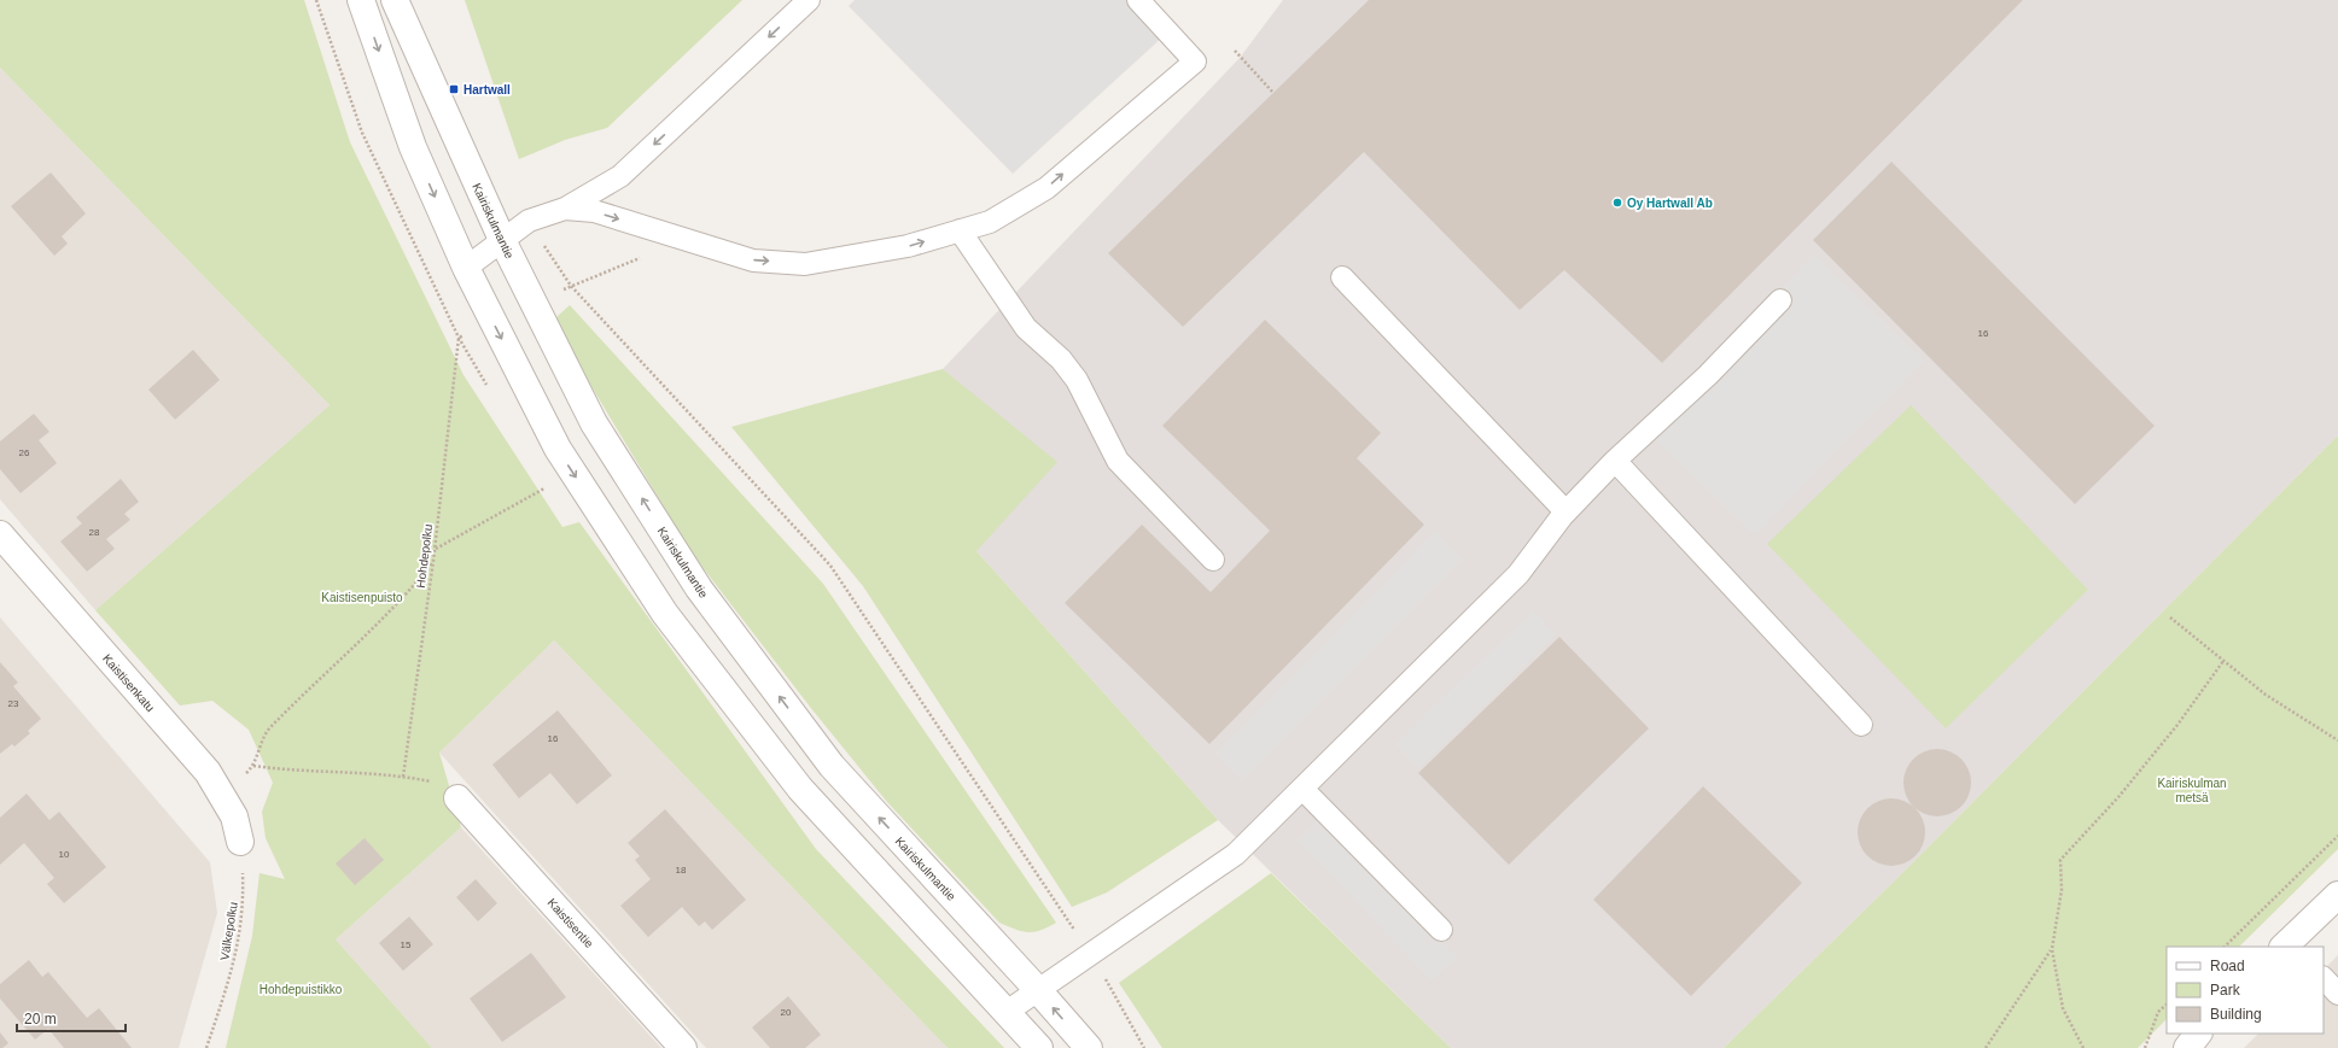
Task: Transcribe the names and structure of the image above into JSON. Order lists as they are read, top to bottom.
{
  "streets": {
    "street": ["Kairiskulmantie", "Kaistisenkatu", "Kaistisentie"],
    "path": ["Hohdepolku", "Välkepolku"]
  },
  "crossings": [
    ["Kaistisenkatu", "Välkepolku"]
  ],
  "parks": ["Kaistisenpuisto", "Kairiskulman metsä", "Hohdepuistikko"],
  "places": {
    "transit": ["Hartwall"],
    "other": ["Oy Hartwall Ab"]
  },
  "house_numbers": [
    "16",
    "26",
    "28",
    "23",
    "16",
    "10",
    "18",
    "15",
    "20"
  ],
  "legend": ["Road", "Park", "Building"],
  "scale_bar": "20 m"
}
